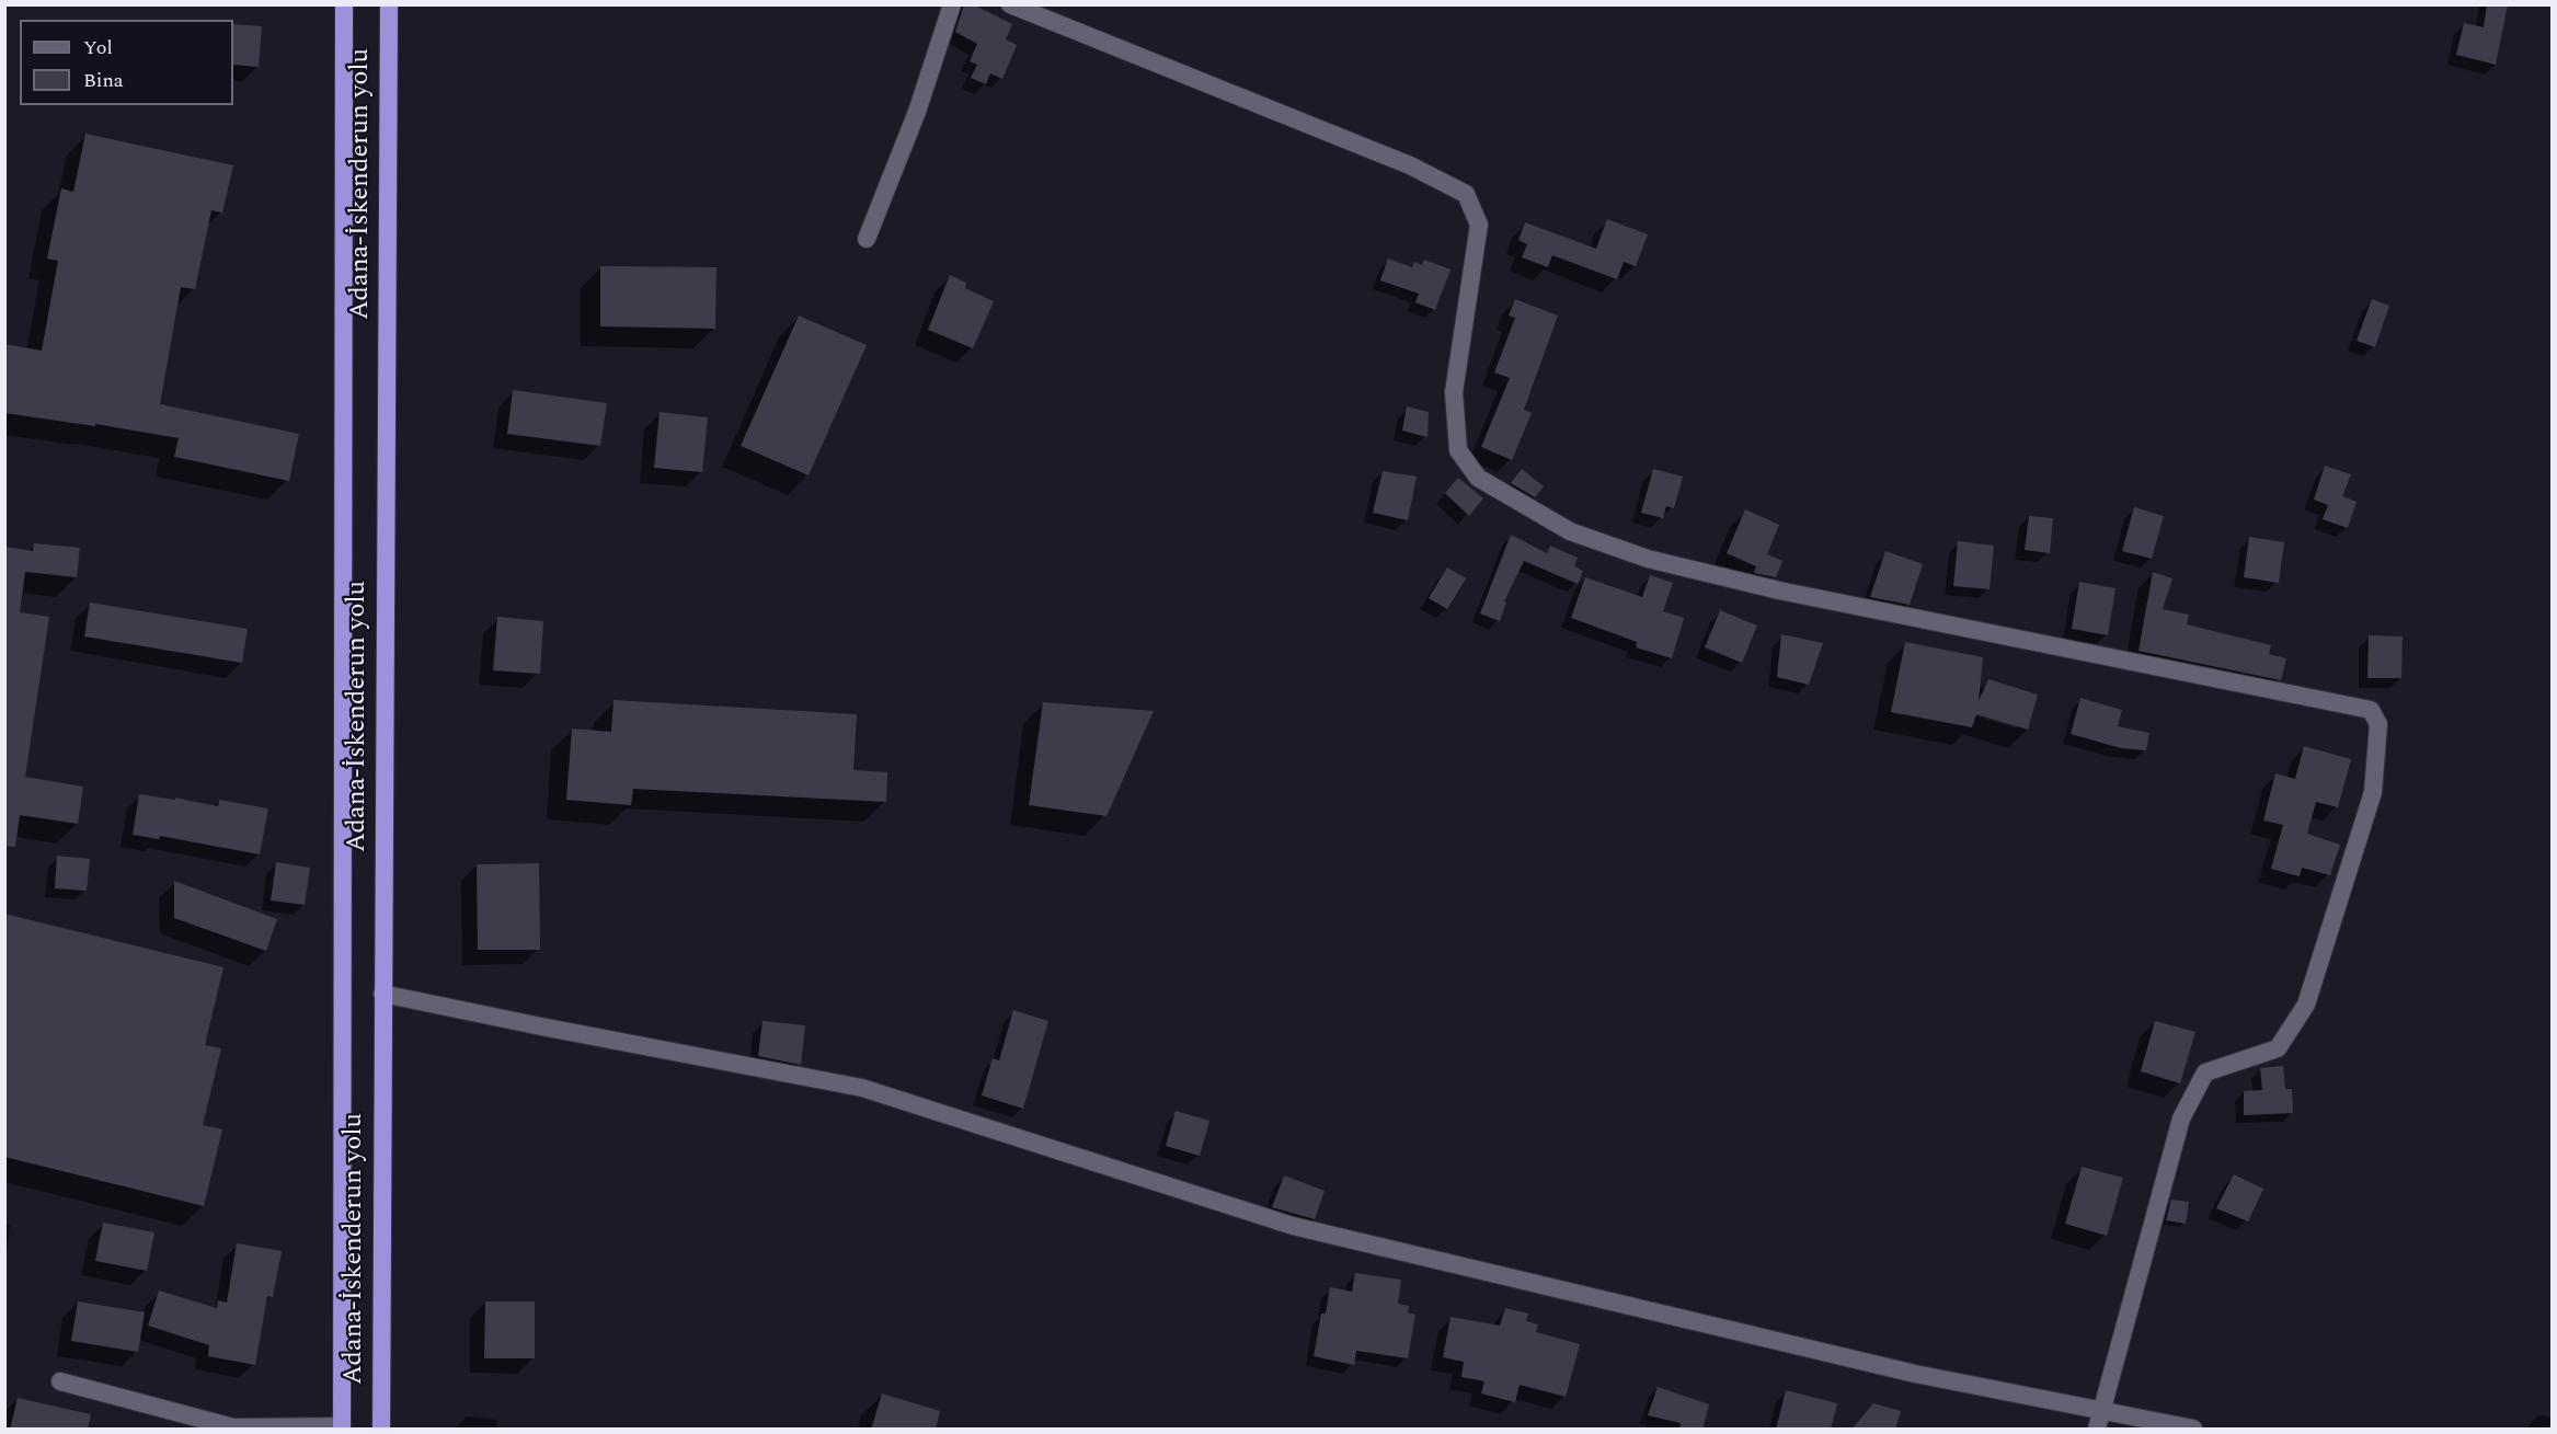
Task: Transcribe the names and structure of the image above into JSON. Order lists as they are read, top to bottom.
{
  "streets": {
    "highway": ["Adana-İskenderun yolu"]
  },
  "legend": ["Yol", "Bina"]
}
